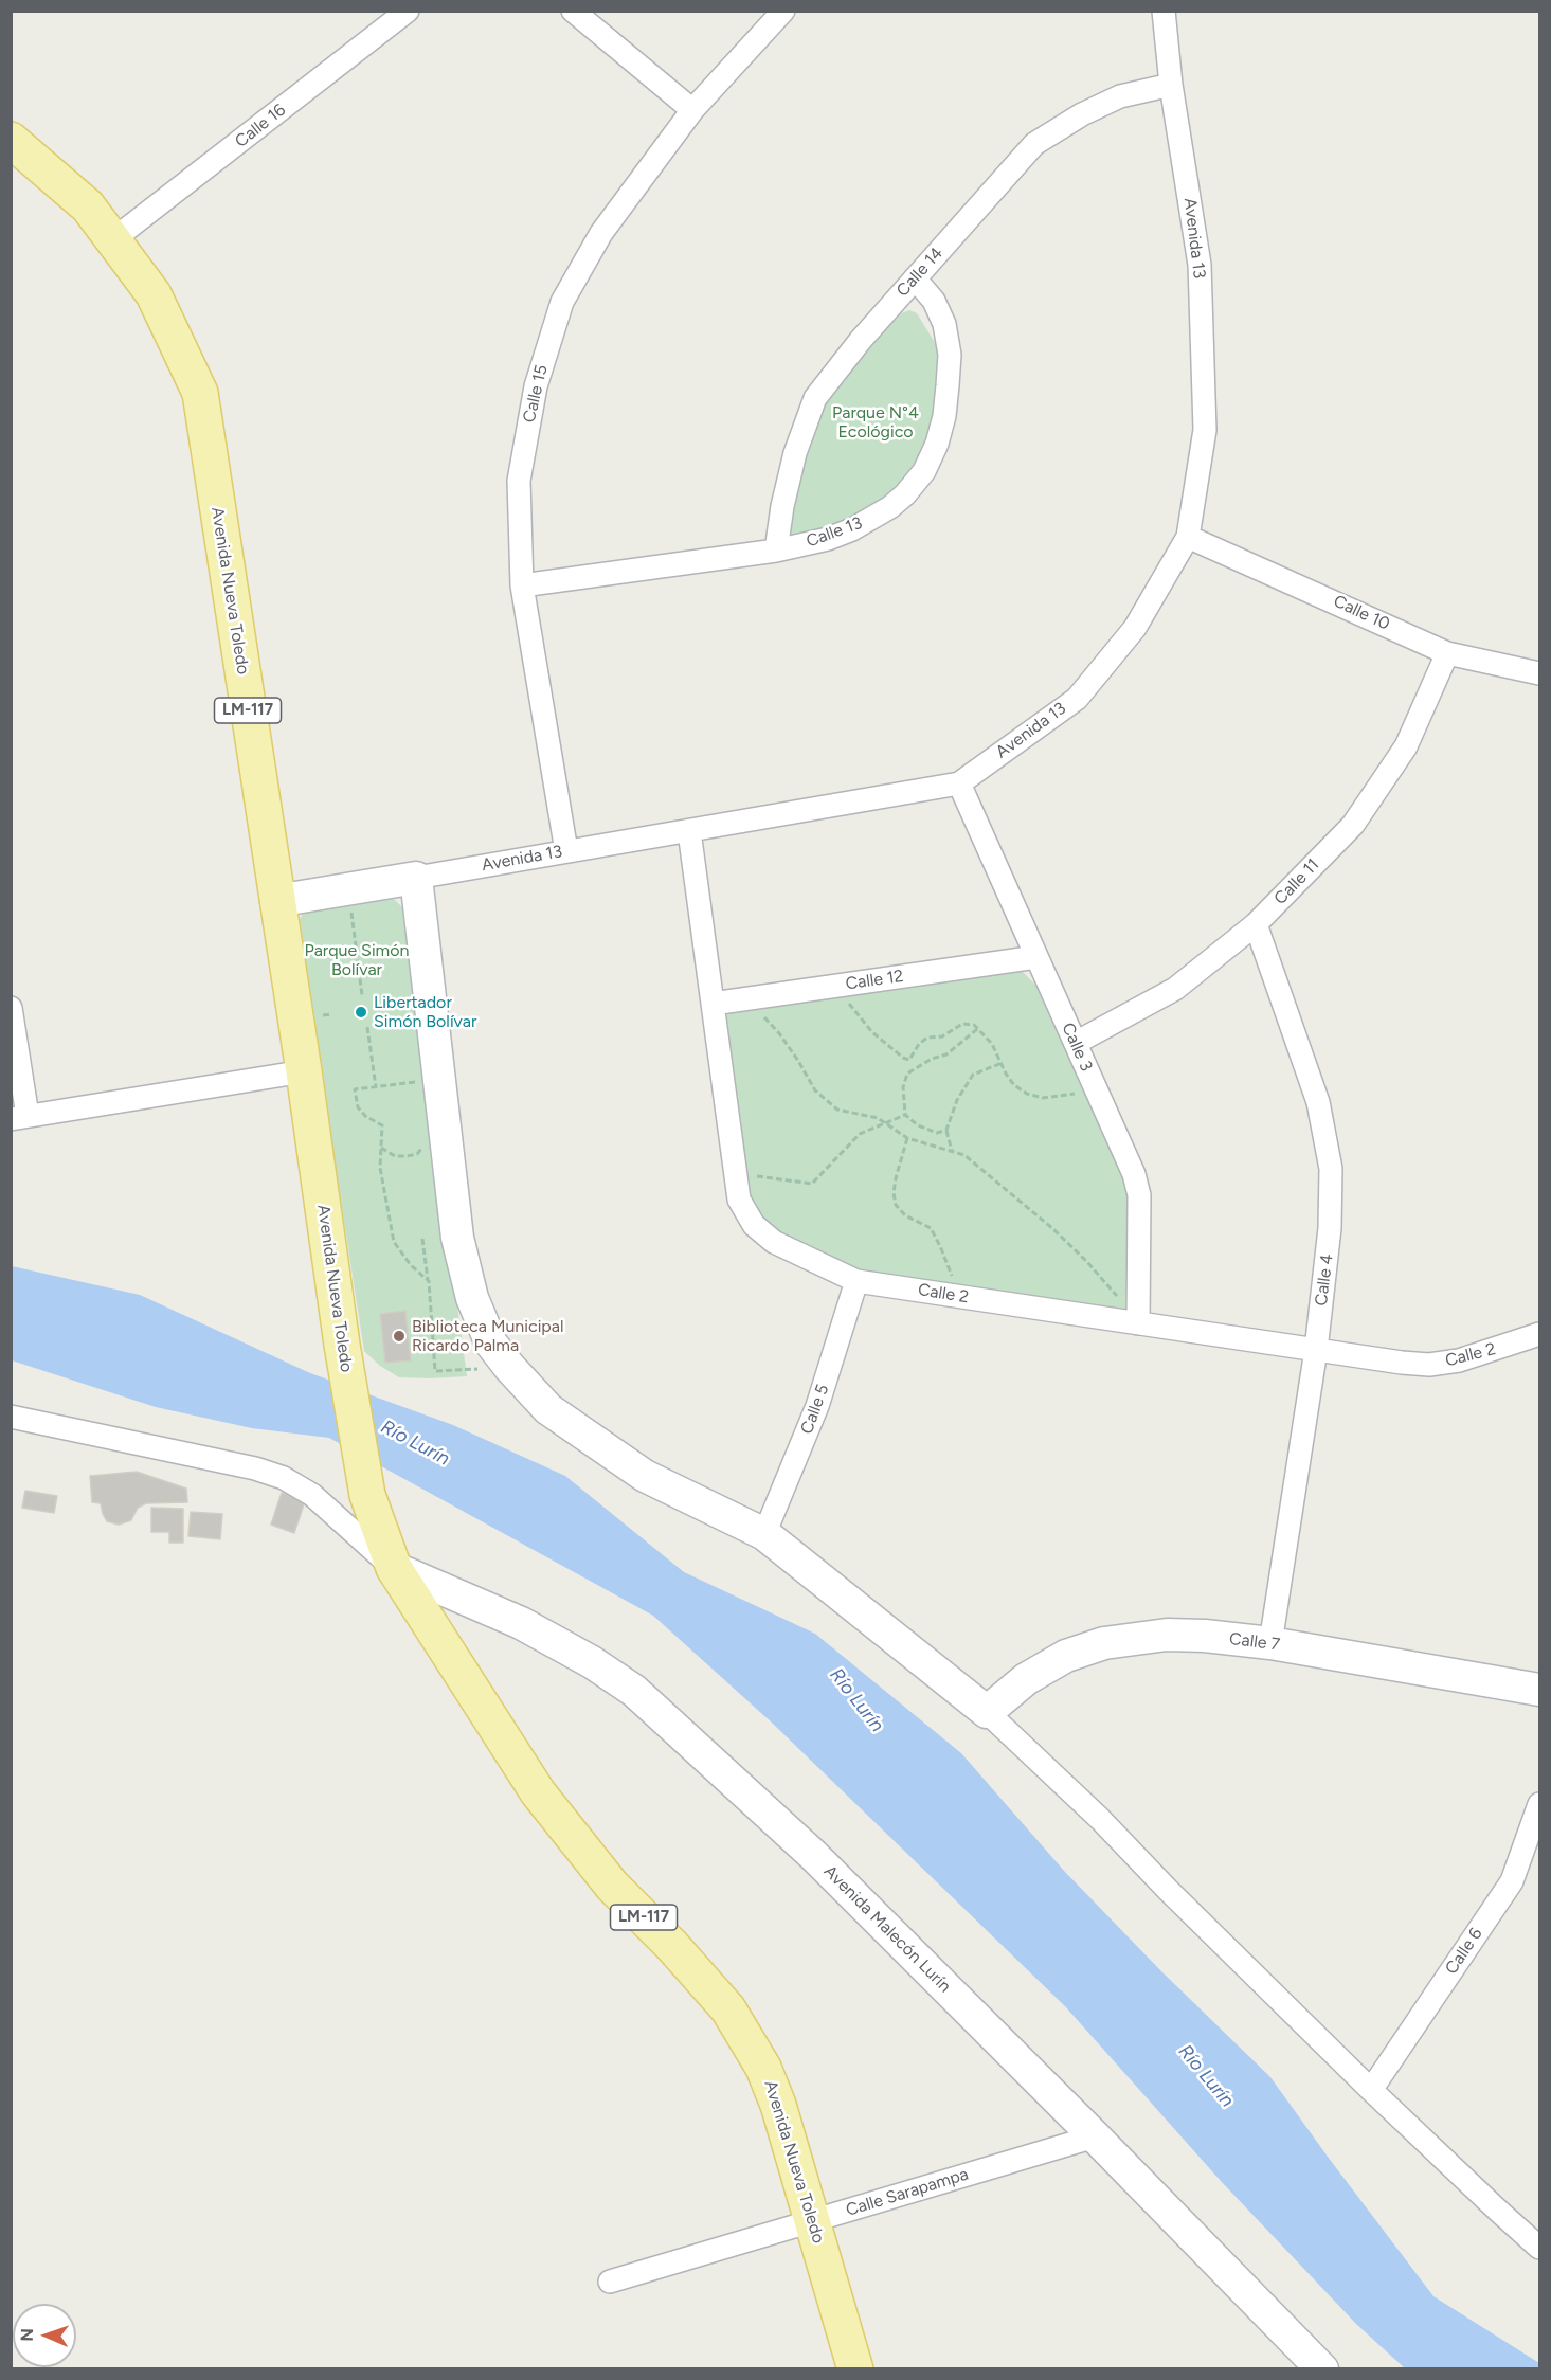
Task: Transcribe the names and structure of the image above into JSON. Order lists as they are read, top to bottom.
{
  "streets": {
    "main road": ["Avenida Nueva Toledo", "LM-117"],
    "street": [
      "Calle 16",
      "Avenida 13",
      "Calle 14",
      "Calle 15",
      "Calle 13",
      "Calle 10",
      "Calle 11",
      "Calle 12",
      "Calle 3",
      "Calle 4",
      "Calle 2",
      "Calle 5",
      "Calle 7",
      "Avenida Malecón Lurín",
      "Calle 6",
      "Calle Sarapampa"
    ]
  },
  "crossings": [
    ["Calle 16", "Avenida Nueva Toledo"],
    ["Avenida 13", "Calle 14"],
    ["Avenida 13", "Calle 15"],
    ["Avenida 13", "Avenida Nueva Toledo"],
    ["Avenida 13", "Calle 10"],
    ["Avenida 13", "Calle 3"],
    ["Avenida 13", "Calle 2"],
    ["Calle 14", "Calle 13"],
    ["Calle 15", "Calle 13"],
    ["Avenida Nueva Toledo", "Avenida Malecón Lurín"],
    ["Avenida Nueva Toledo", "Calle Sarapampa"],
    ["Calle 10", "Calle 11"],
    ["Calle 11", "Calle 3"],
    ["Calle 11", "Calle 4"],
    ["Calle 12", "Calle 3"],
    ["Calle 12", "Calle 2"],
    ["Calle 3", "Calle 2"],
    ["Calle 4", "Calle 2"],
    ["Calle 4", "Calle 7"],
    ["Calle 2", "Calle 5"],
    ["Avenida Malecón Lurín", "Calle Sarapampa"]
  ],
  "water": ["Río Lurín"],
  "parks": ["Parque N°4 Ecológico", "Parque Simón Bolívar"],
  "places": ["Libertador Simón Bolívar", "Biblioteca Municipal Ricardo Palma"],
  "north": "left"
}
